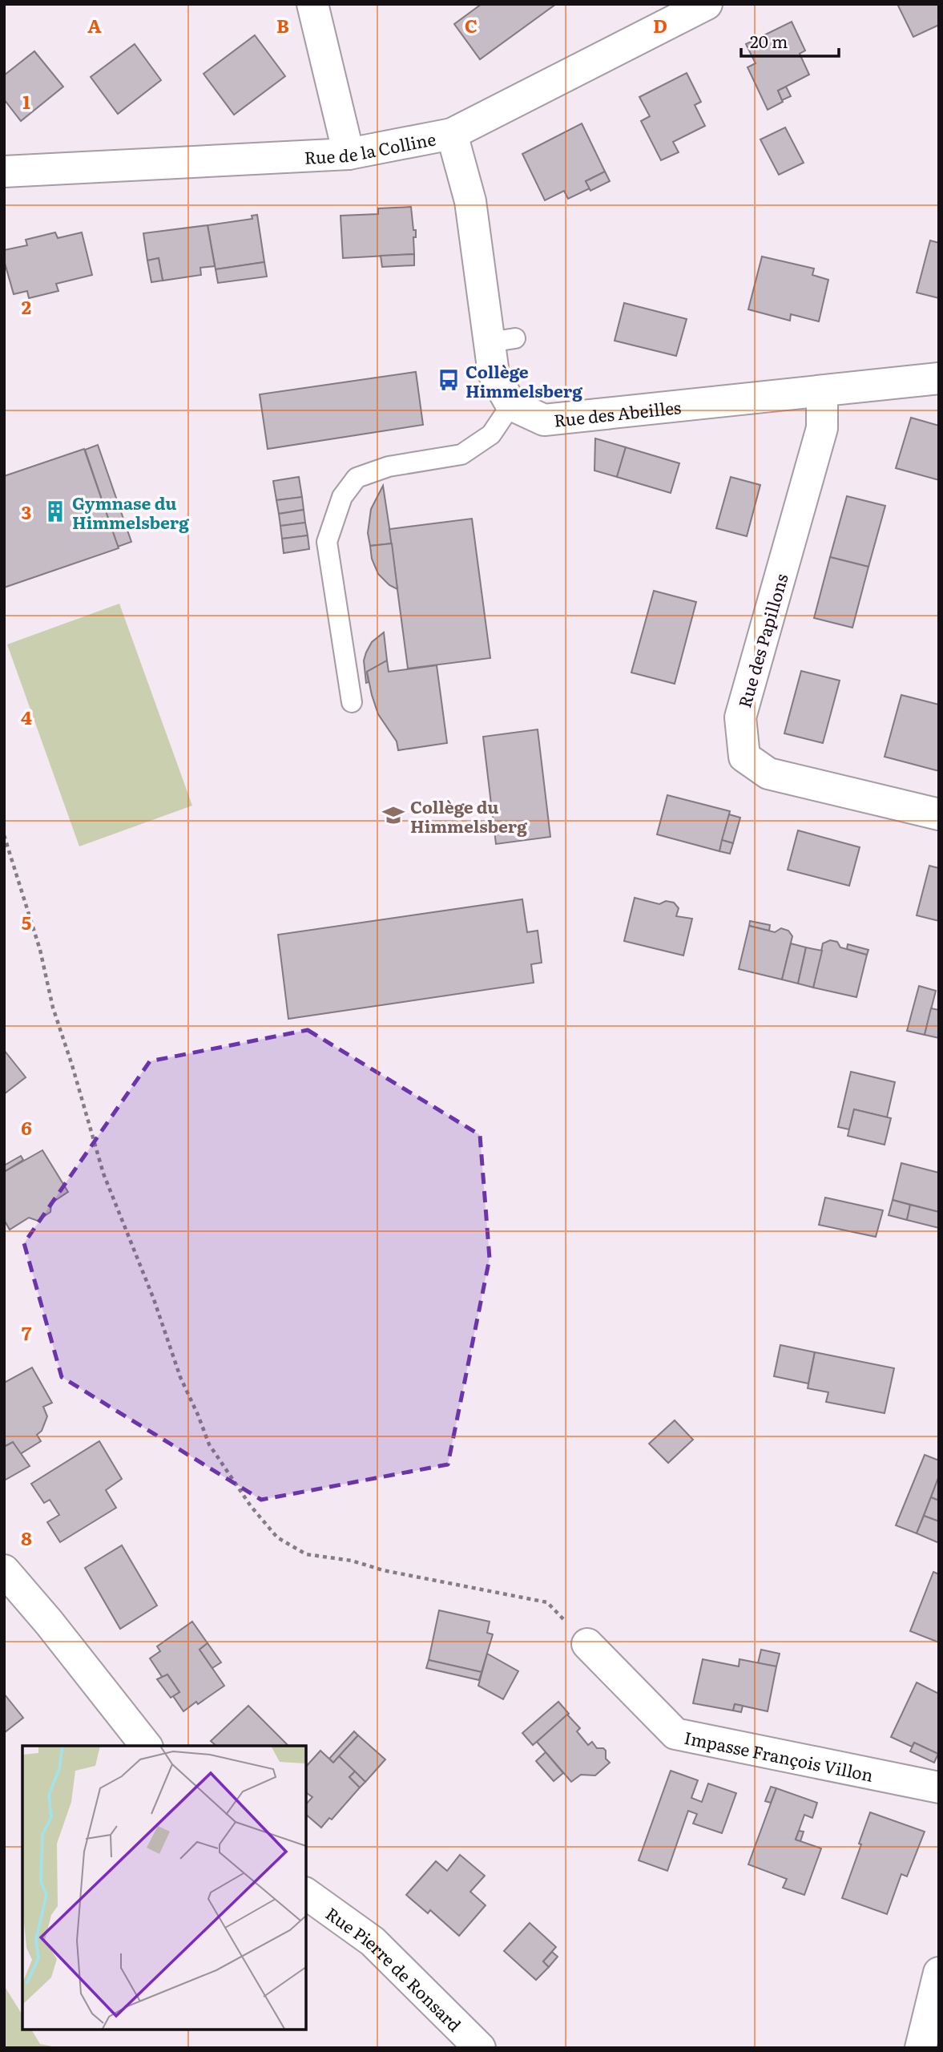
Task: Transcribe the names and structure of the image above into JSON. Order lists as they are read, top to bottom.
{
  "streets": {
    "street": [
      "Rue de la Colline",
      "Rue des Abeilles",
      "Rue des Papillons",
      "Impasse François Villon",
      "Rue Pierre de Ronsard"
    ]
  },
  "crossings": [
    ["Rue des Abeilles", "Rue des Papillons"]
  ],
  "places": {
    "bus stop": ["Collège Himmelsberg"],
    "building": ["Gymnase du Himmelsberg"],
    "school or university": ["Collège du Himmelsberg"]
  },
  "scale_bar": "20 m",
  "grid": {
    "columns": [
      "A",
      "B",
      "C",
      "D"
    ],
    "rows": [
      "1",
      "2",
      "3",
      "4",
      "5",
      "6",
      "7",
      "8"
    ]
  }
}
